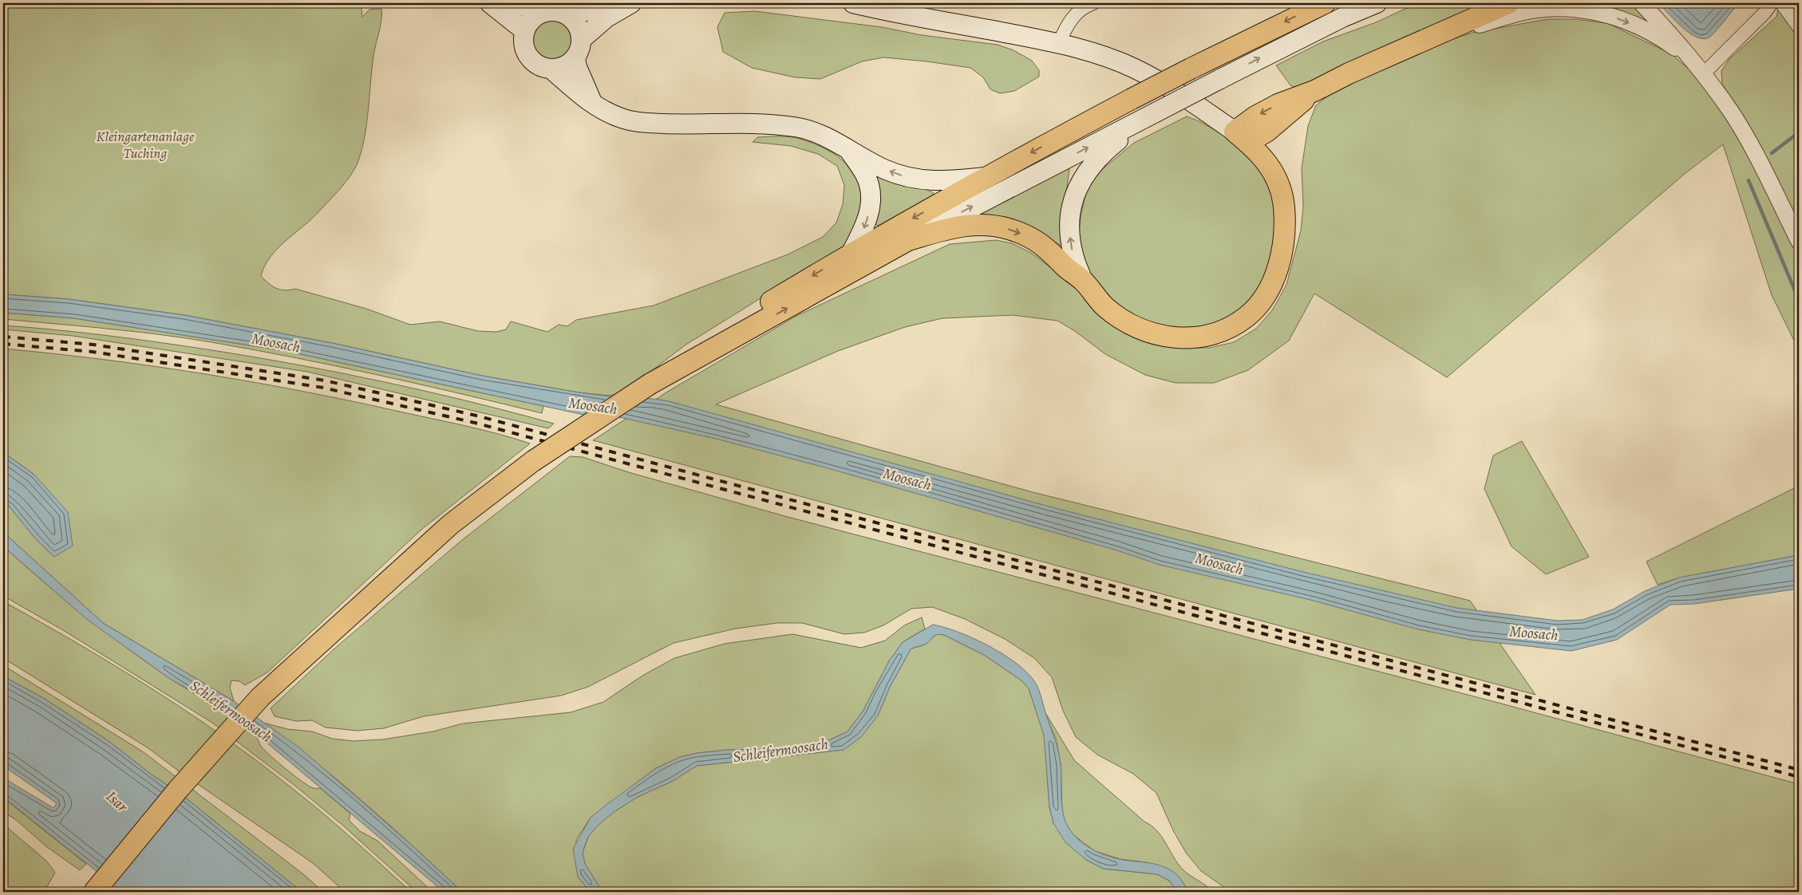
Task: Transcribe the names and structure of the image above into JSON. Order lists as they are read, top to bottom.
{
  "water": ["Moosach", "Schleifermoosach", "Isar"],
  "parks": ["Kleingartenanlage Tuching"]
}
